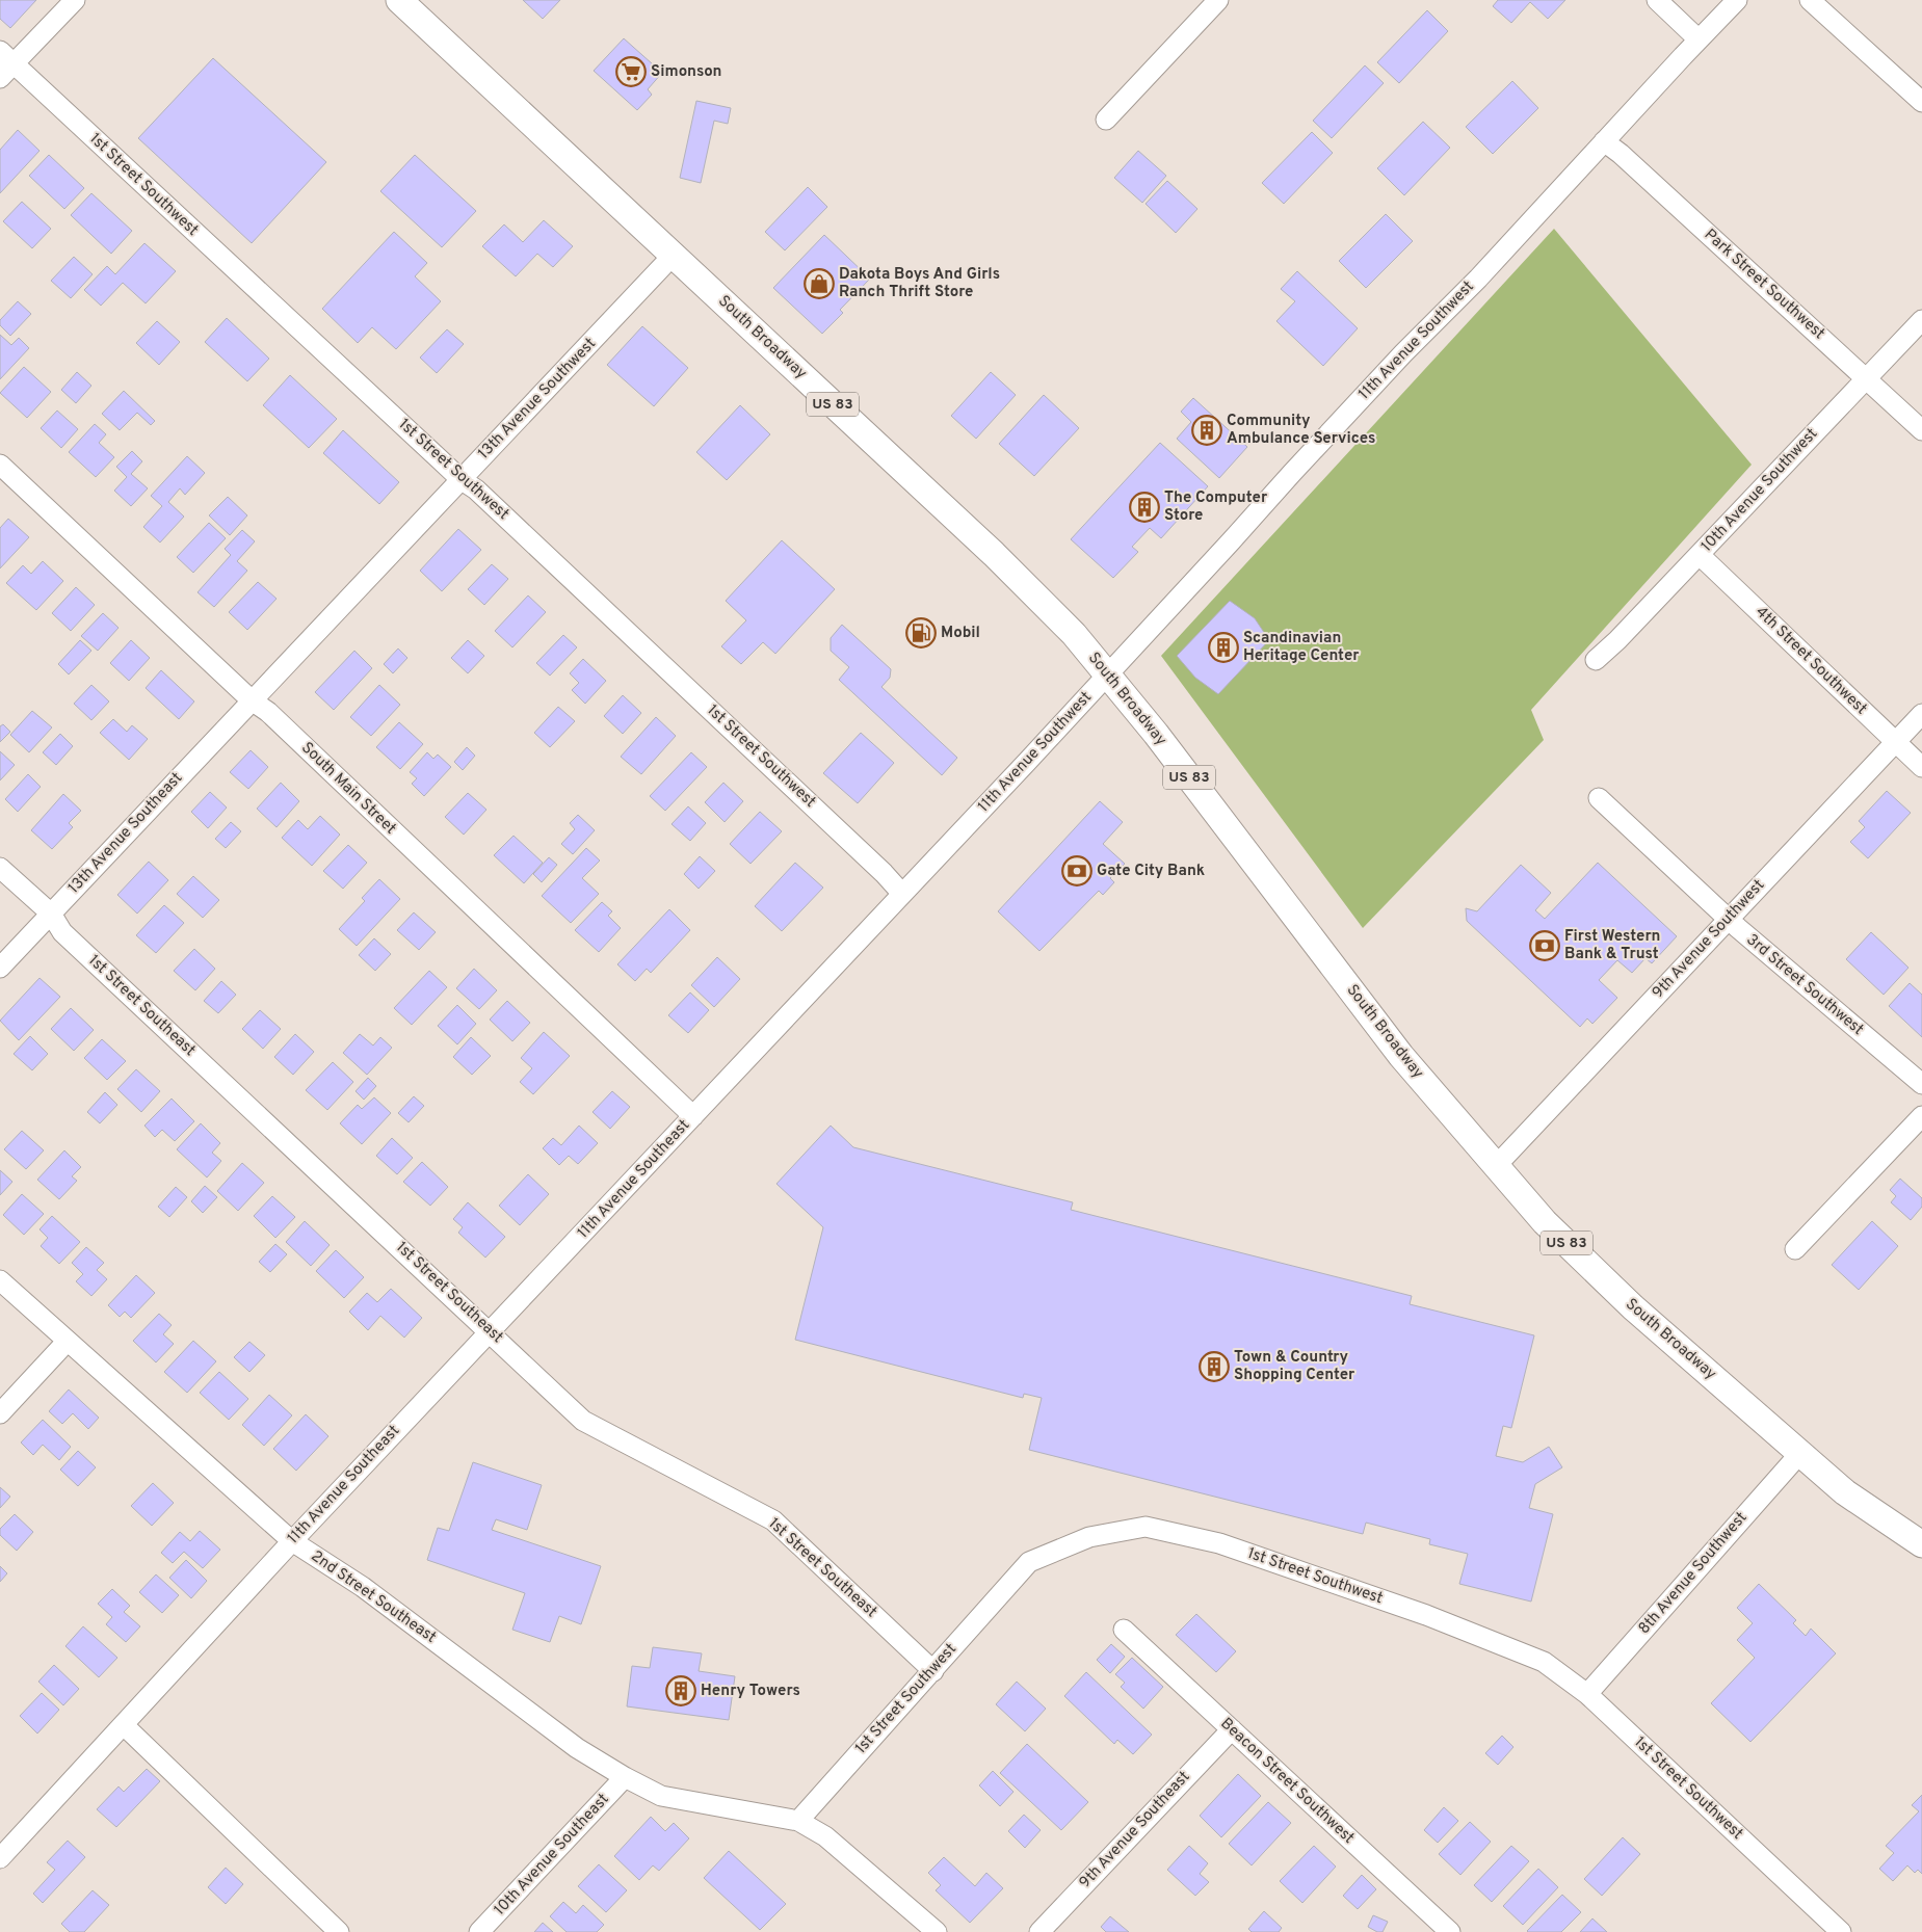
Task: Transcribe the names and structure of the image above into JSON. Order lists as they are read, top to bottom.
{
  "streets": {
    "main road": ["South Broadway", "US 83"],
    "street": [
      "1st Street Southwest",
      "Park Street Southwest",
      "11th Avenue Southwest",
      "13th Avenue Southwest",
      "10th Avenue Southwest",
      "4th Street Southwest",
      "South Main Street",
      "13th Avenue Southeast",
      "9th Avenue Southwest",
      "3rd Street Southwest",
      "1st Street Southeast",
      "11th Avenue Southeast",
      "8th Avenue Southwest",
      "2nd Street Southeast",
      "Beacon Street Southwest",
      "9th Avenue Southeast",
      "10th Avenue Southeast"
    ]
  },
  "crossings": [
    ["1st Street Southwest", "11th Avenue Southwest"],
    ["1st Street Southwest", "13th Avenue Southwest"],
    ["1st Street Southwest", "1st Street Southeast"],
    ["1st Street Southwest", "8th Avenue Southwest"],
    ["1st Street Southwest", "2nd Street Southeast"],
    ["Park Street Southwest", "11th Avenue Southwest"],
    ["Park Street Southwest", "10th Avenue Southwest"],
    ["South Broadway", "11th Avenue Southwest"],
    ["South Broadway", "13th Avenue Southwest"],
    ["South Broadway", "9th Avenue Southwest"],
    ["South Broadway", "8th Avenue Southwest"],
    ["11th Avenue Southwest", "South Main Street"],
    ["11th Avenue Southwest", "11th Avenue Southeast"],
    ["13th Avenue Southwest", "South Main Street"],
    ["13th Avenue Southwest", "13th Avenue Southeast"],
    ["10th Avenue Southwest", "4th Street Southwest"],
    ["4th Street Southwest", "9th Avenue Southwest"],
    ["South Main Street", "13th Avenue Southeast"],
    ["South Main Street", "11th Avenue Southeast"],
    ["13th Avenue Southeast", "1st Street Southeast"],
    ["9th Avenue Southwest", "3rd Street Southwest"],
    ["1st Street Southeast", "11th Avenue Southeast"],
    ["11th Avenue Southeast", "2nd Street Southeast"],
    ["2nd Street Southeast", "10th Avenue Southeast"],
    ["Beacon Street Southwest", "9th Avenue Southeast"]
  ],
  "places": {
    "supermarket": ["Simonson"],
    "shop": ["Dakota Boys And Girls Ranch Thrift Store"],
    "building": [
      "Community Ambulance Services",
      "The Computer Store",
      "Scandinavian Heritage Center",
      "Town & Country Shopping Center",
      "Henry Towers"
    ],
    "fuel station": ["Mobil"],
    "bank": ["Gate City Bank", "First Western Bank & Trust"]
  }
}
